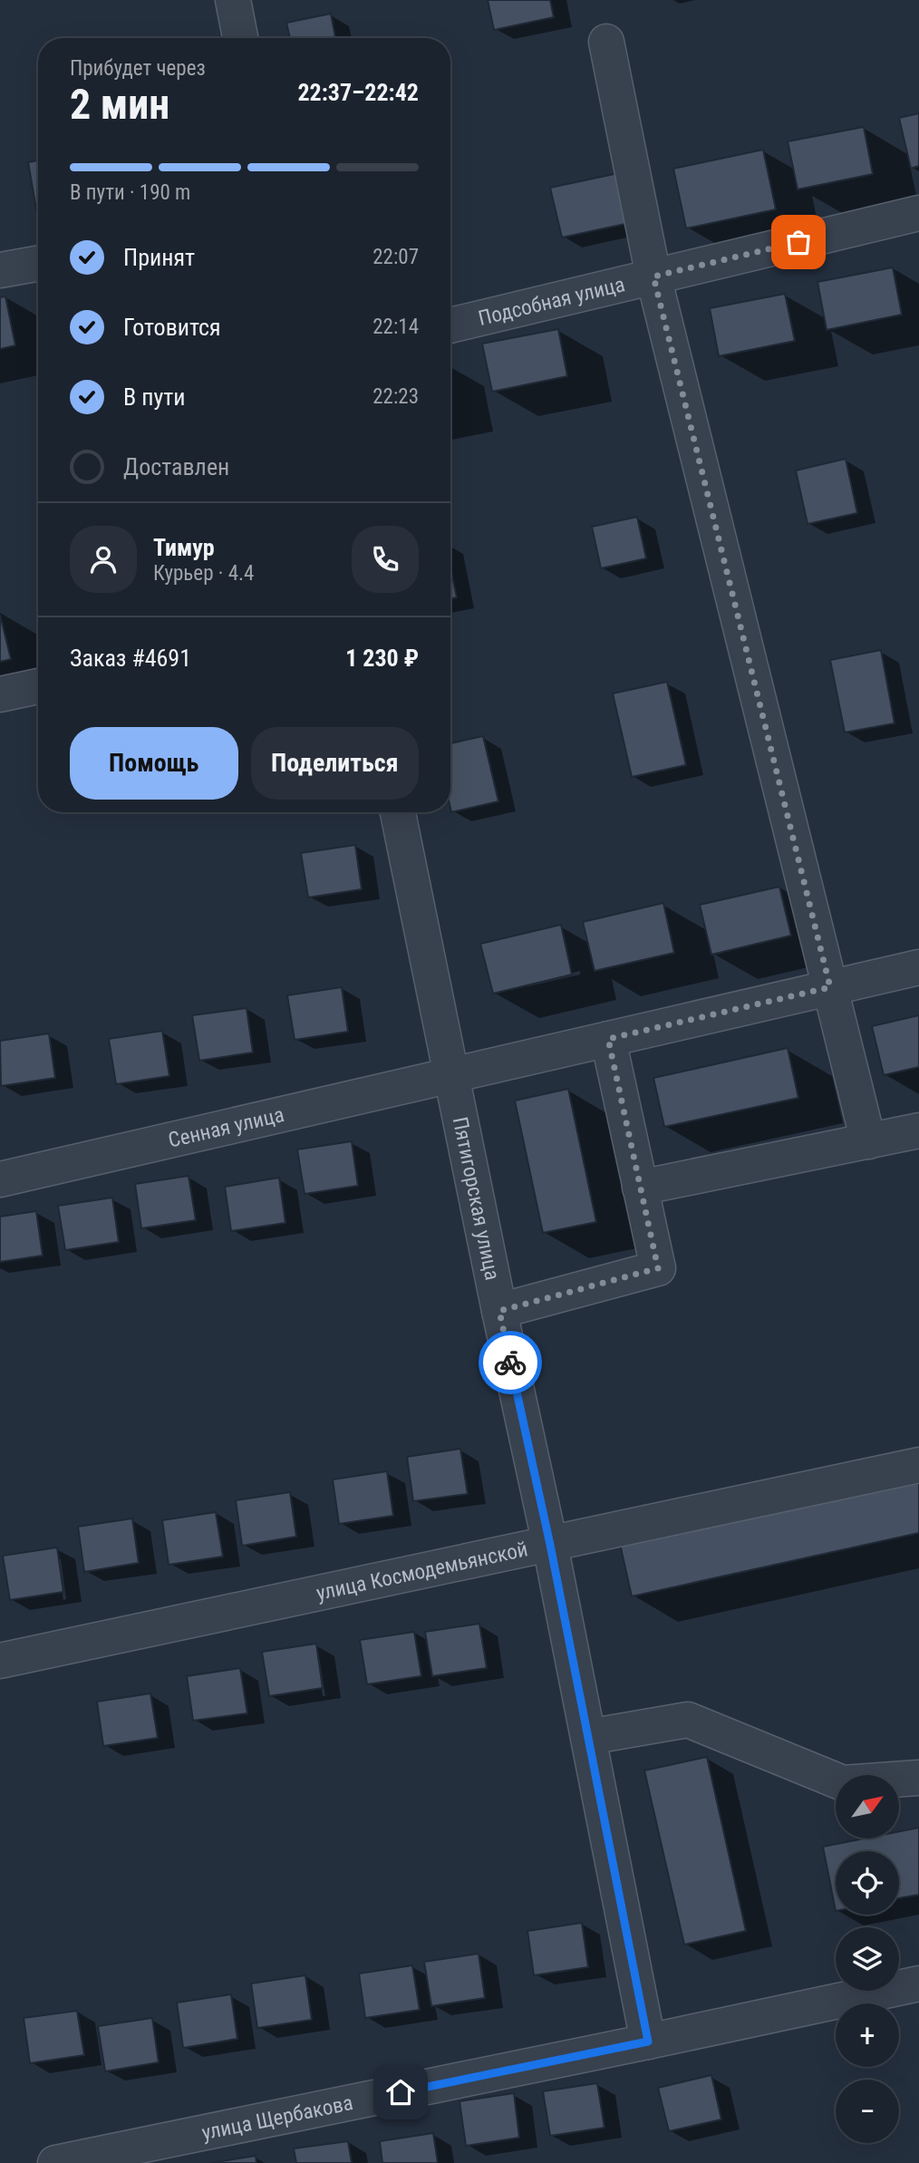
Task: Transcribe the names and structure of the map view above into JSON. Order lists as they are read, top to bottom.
{
  "streets": {
    "street": [
      "Подсобная улица",
      "Сенная улица",
      "Пятигорская улица",
      "улица Космодемьянской",
      "улица Щербакова"
    ]
  },
  "crossings": [
    ["Сенная улица", "Пятигорская улица"],
    ["Пятигорская улица", "улица Космодемьянской"],
    ["Пятигорская улица", "улица Щербакова"]
  ],
  "north": "top right",
  "page": {
    "heading": ["2 мин", "Прибудет через", "22:37–22:42"],
    "panel": [
      "Тимур",
      "Курьер · 4.4",
      "Заказ #4691",
      "1 230 ₽"
    ],
    "bar": "В пути · 190 m",
    "list": [
      ["Принят", "22:07"],
      ["Готовится", "22:14"],
      ["В пути", "22:23"],
      "Доставлен"
    ],
    "buttons": ["Помощь", "Поделиться"],
    "map_buttons": ["+", "−"]
  }
}
